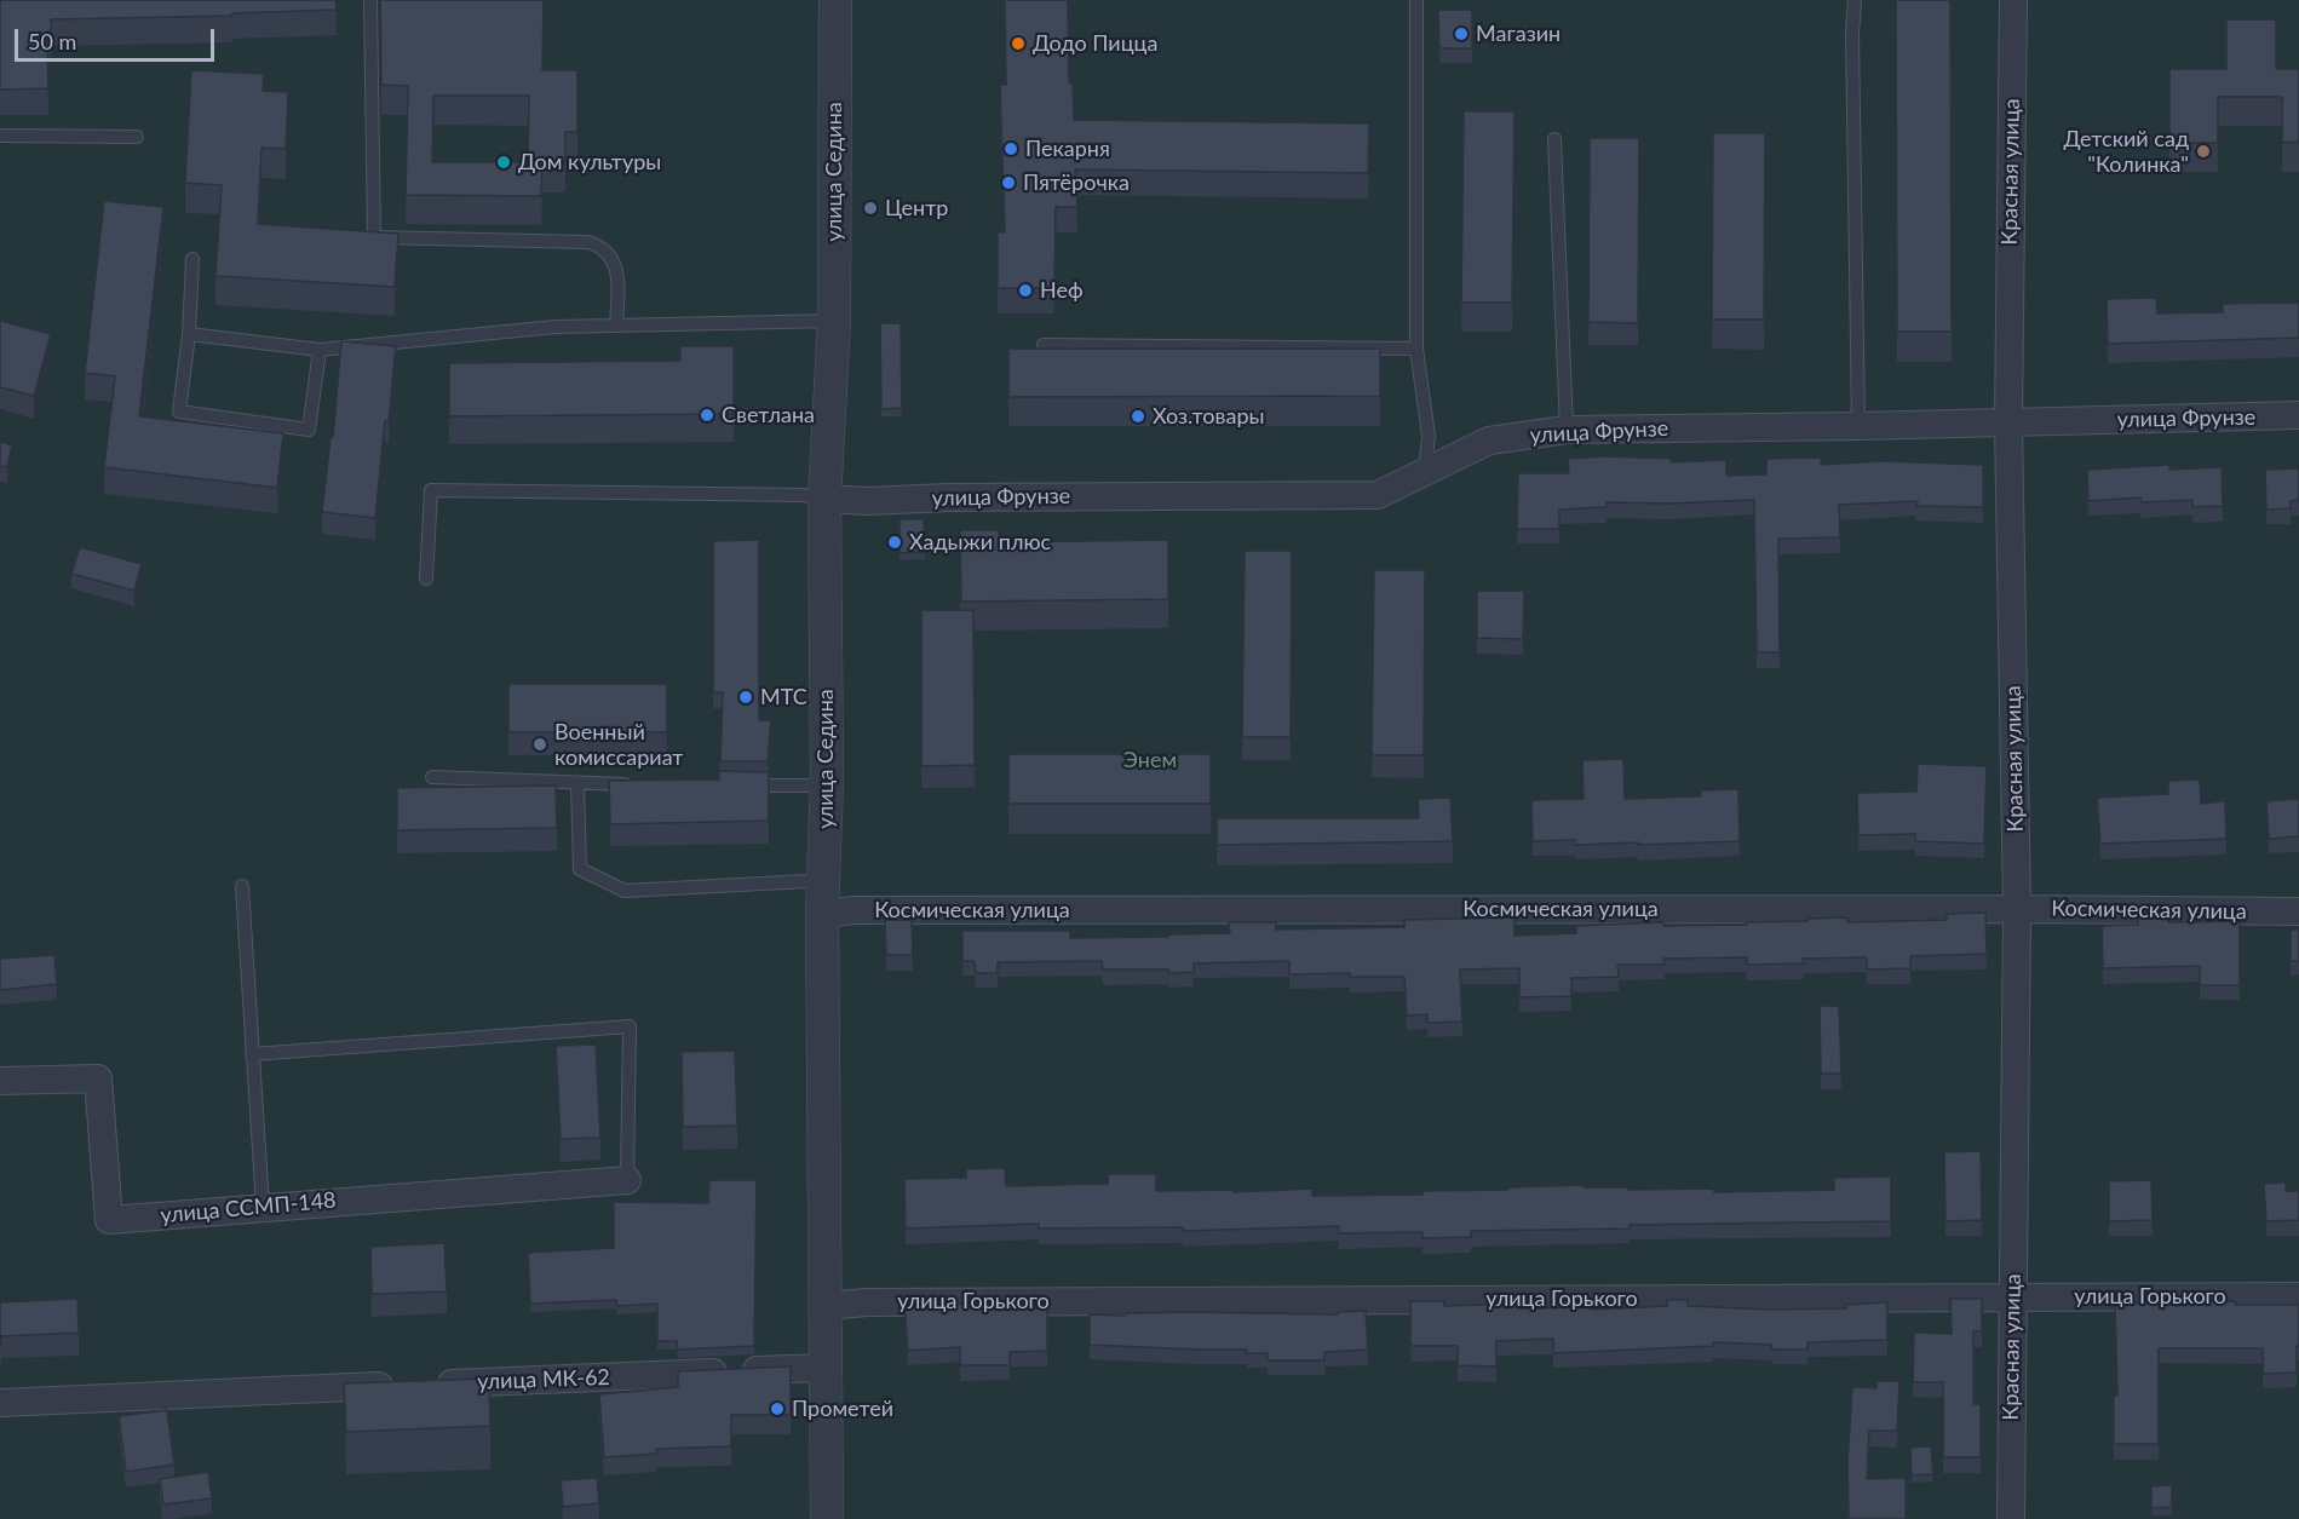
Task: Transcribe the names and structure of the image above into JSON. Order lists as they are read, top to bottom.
{
  "streets": {
    "street": [
      "улица Седина",
      "Красная улица",
      "улица Фрунзе",
      "Космическая улица",
      "улица ССМП-148",
      "улица Горького",
      "улица МК-62"
    ]
  },
  "crossings": [
    ["улица Седина", "улица Фрунзе"],
    ["улица Седина", "Космическая улица"],
    ["улица Седина", "улица Горького"],
    ["улица Седина", "улица МК-62"],
    ["Красная улица", "улица Фрунзе"],
    ["Красная улица", "Космическая улица"],
    ["Красная улица", "улица Горького"]
  ],
  "parks": ["Энем"],
  "places": [
    "Магазин",
    "Додо Пицца",
    "Пекарня",
    "Детский сад \"Колинка\"",
    "Дом культуры",
    "Пятёрочка",
    "Центр",
    "Неф",
    "Светлана",
    "Хоз.товары",
    "Хадыжи плюс",
    "МТС",
    "Военный комиссариат",
    "Прометей"
  ],
  "scale_bar": "50 m"
}
